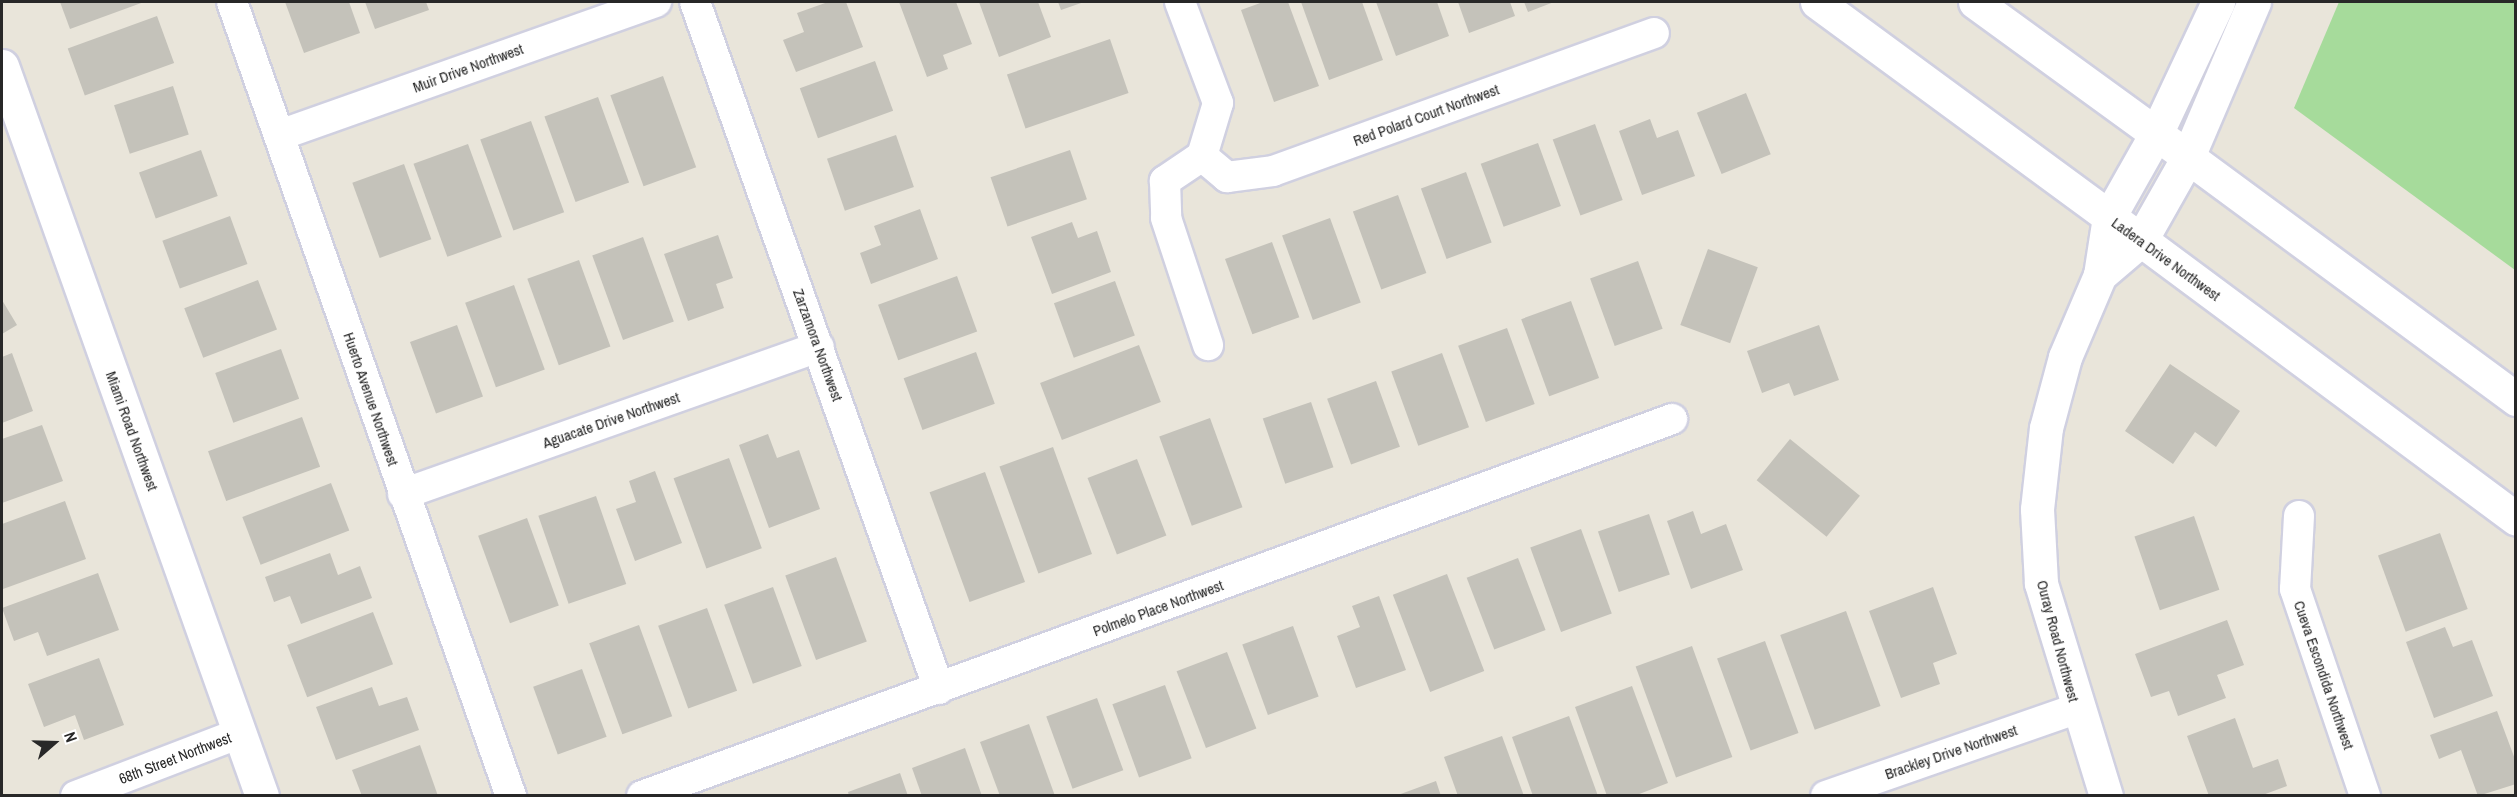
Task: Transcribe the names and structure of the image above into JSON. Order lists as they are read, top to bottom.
{
  "streets": {
    "street": [
      "Muir Drive Northwest",
      "Red Polard Court Northwest",
      "Ladera Drive Northwest",
      "Zarzamora Northwest",
      "Huerto Avenue Northwest",
      "Aguacate Drive Northwest",
      "Miami Road Northwest",
      "Polmelo Place Northwest",
      "Ouray Road Northwest",
      "Cueva Escondida Northwest",
      "Brackley Drive Northwest",
      "68th Street Northwest"
    ]
  },
  "crossings": [
    ["Muir Drive Northwest", "Huerto Avenue Northwest"],
    ["Ladera Drive Northwest", "Ouray Road Northwest"],
    ["Zarzamora Northwest", "Aguacate Drive Northwest"],
    ["Zarzamora Northwest", "Polmelo Place Northwest"],
    ["Huerto Avenue Northwest", "Aguacate Drive Northwest"],
    ["Miami Road Northwest", "68th Street Northwest"],
    ["Ouray Road Northwest", "Brackley Drive Northwest"]
  ],
  "north": "right"
}
